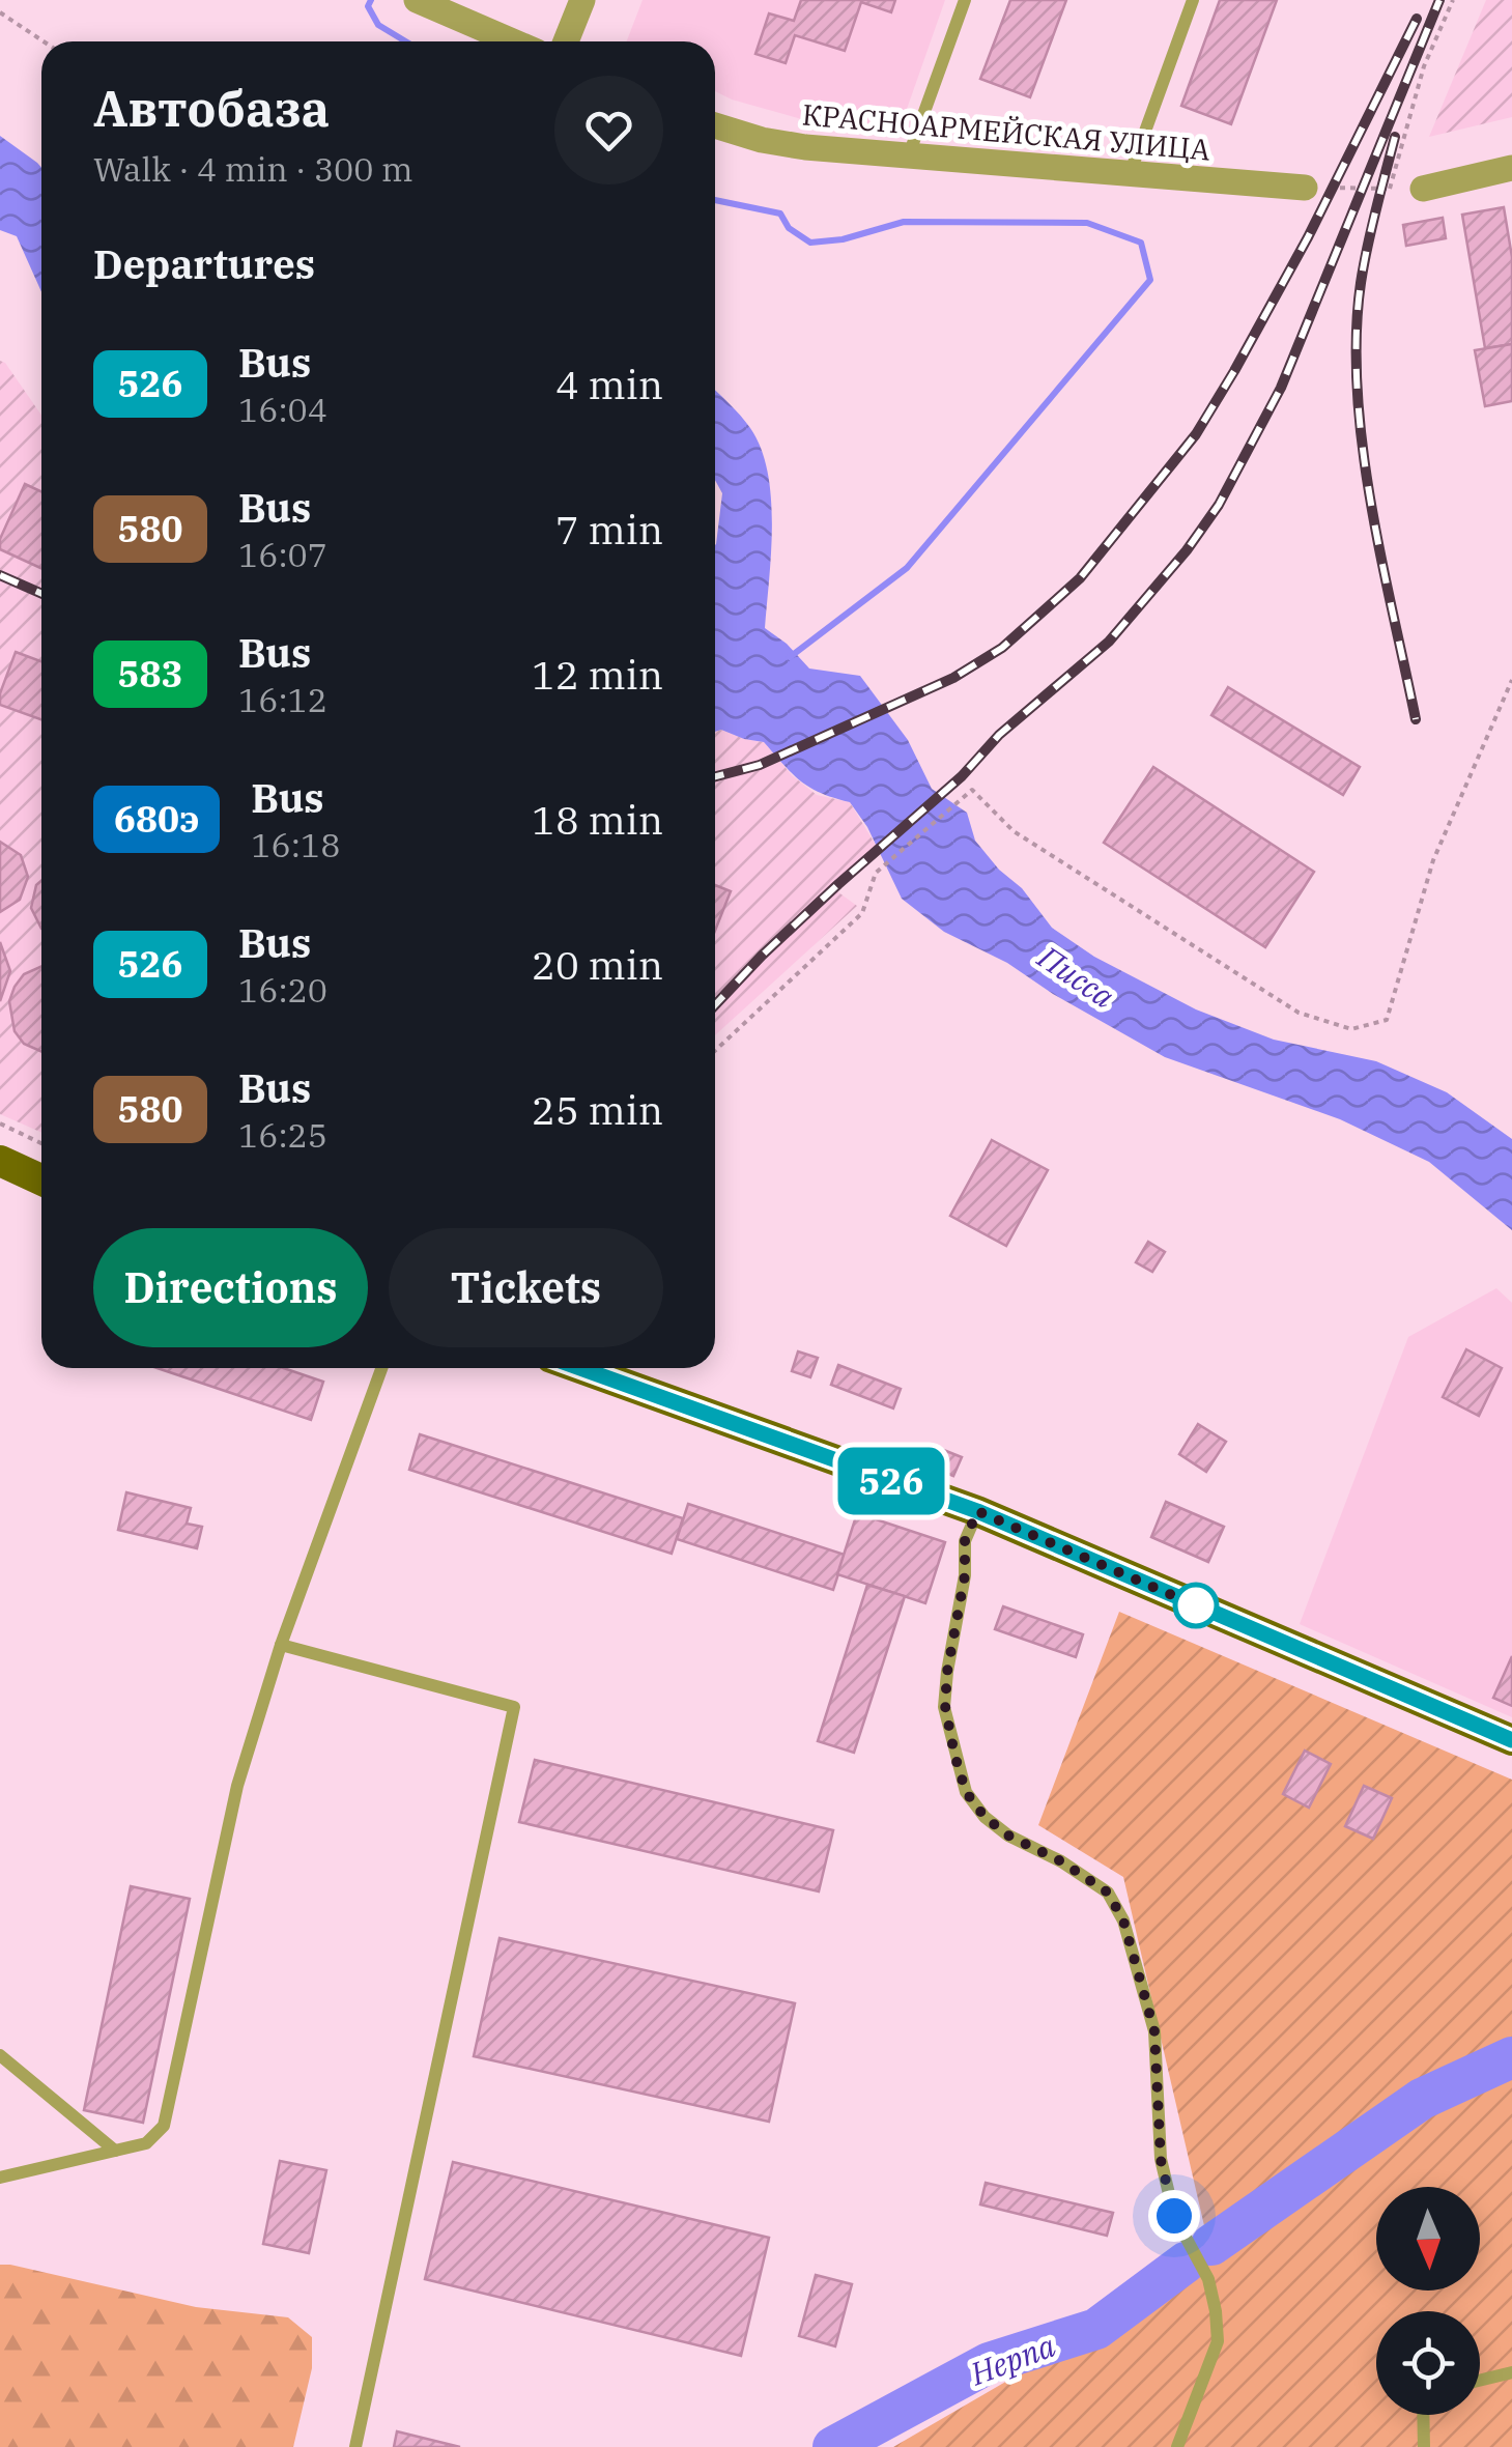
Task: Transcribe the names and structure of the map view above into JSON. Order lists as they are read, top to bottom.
{
  "streets": {
    "street": ["КРАСНОАРМЕЙСКАЯ УЛИЦА"]
  },
  "water": ["Писса", "Нерпа"],
  "lines": ["bus line 526"],
  "north": "bottom",
  "page": {
    "on_map": "526",
    "heading": [
      ["Автобаза", "Walk · 4 min · 300 m"],
      "Departures"
    ],
    "list": [
      {
        "mark": "526",
        "name": "Bus",
        "note": "16:04",
        "value": "4 min"
      },
      {
        "mark": "580",
        "name": "Bus",
        "note": "16:07",
        "value": "7 min"
      },
      {
        "mark": "583",
        "name": "Bus",
        "note": "16:12",
        "value": "12 min"
      },
      {
        "mark": "680э",
        "name": "Bus",
        "note": "16:18",
        "value": "18 min"
      },
      {
        "mark": "526",
        "name": "Bus",
        "note": "16:20",
        "value": "20 min"
      },
      {
        "mark": "580",
        "name": "Bus",
        "note": "16:25",
        "value": "25 min"
      }
    ],
    "buttons": ["Directions", "Tickets"]
  }
}
